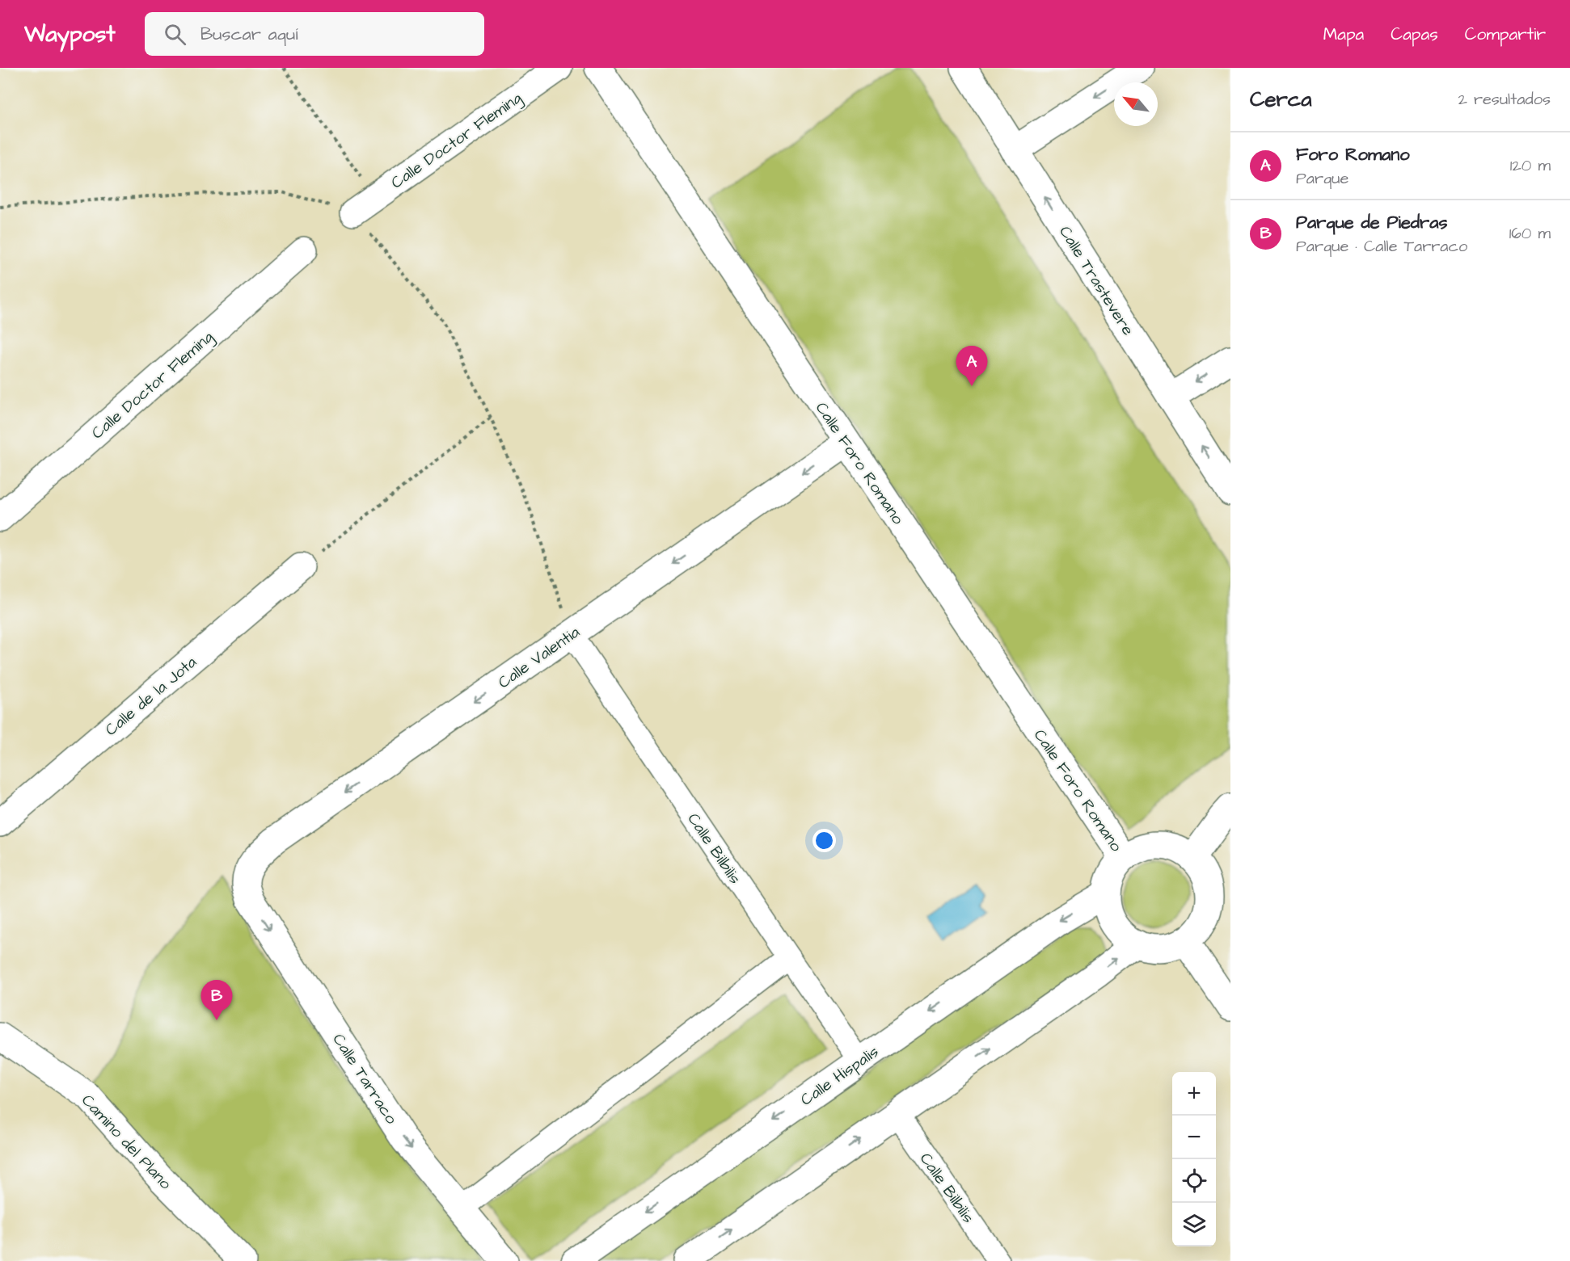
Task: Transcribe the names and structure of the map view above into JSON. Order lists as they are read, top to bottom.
{
  "streets": {
    "street": [
      "Calle Doctor Fleming",
      "Calle Trastevere",
      "Calle Foro Romano",
      "Calle Valentia",
      "Calle de la Jota",
      "Calle Bilbilis",
      "Calle Hispalis",
      "Calle Tarraco",
      "Camino del Plano"
    ]
  },
  "crossings": [
    ["Calle Foro Romano", "Calle Valentia"],
    ["Calle Foro Romano", "Calle Hispalis"],
    ["Calle Valentia", "Calle Bilbilis"],
    ["Calle Valentia", "Calle Tarraco"],
    ["Calle Bilbilis", "Calle Hispalis"]
  ],
  "one_way": ["Calle Trastevere", "Calle Valentia", "Calle Tarraco"],
  "north": "top left",
  "page": {
    "header": "Waypost",
    "search": "Buscar aquí",
    "nav": ["Mapa", "Capas", "Compartir"],
    "heading": ["Cerca", "2 resultados"],
    "list": [
      {
        "mark": "A",
        "name": "Foro Romano",
        "note": "Parque",
        "value": "120 m"
      },
      {
        "mark": "B",
        "name": "Parque de Piedras",
        "note": "Parque · Calle Tarraco",
        "value": "160 m"
      }
    ],
    "pins": ["A", "B"],
    "map_buttons": ["+", "−"]
  }
}
